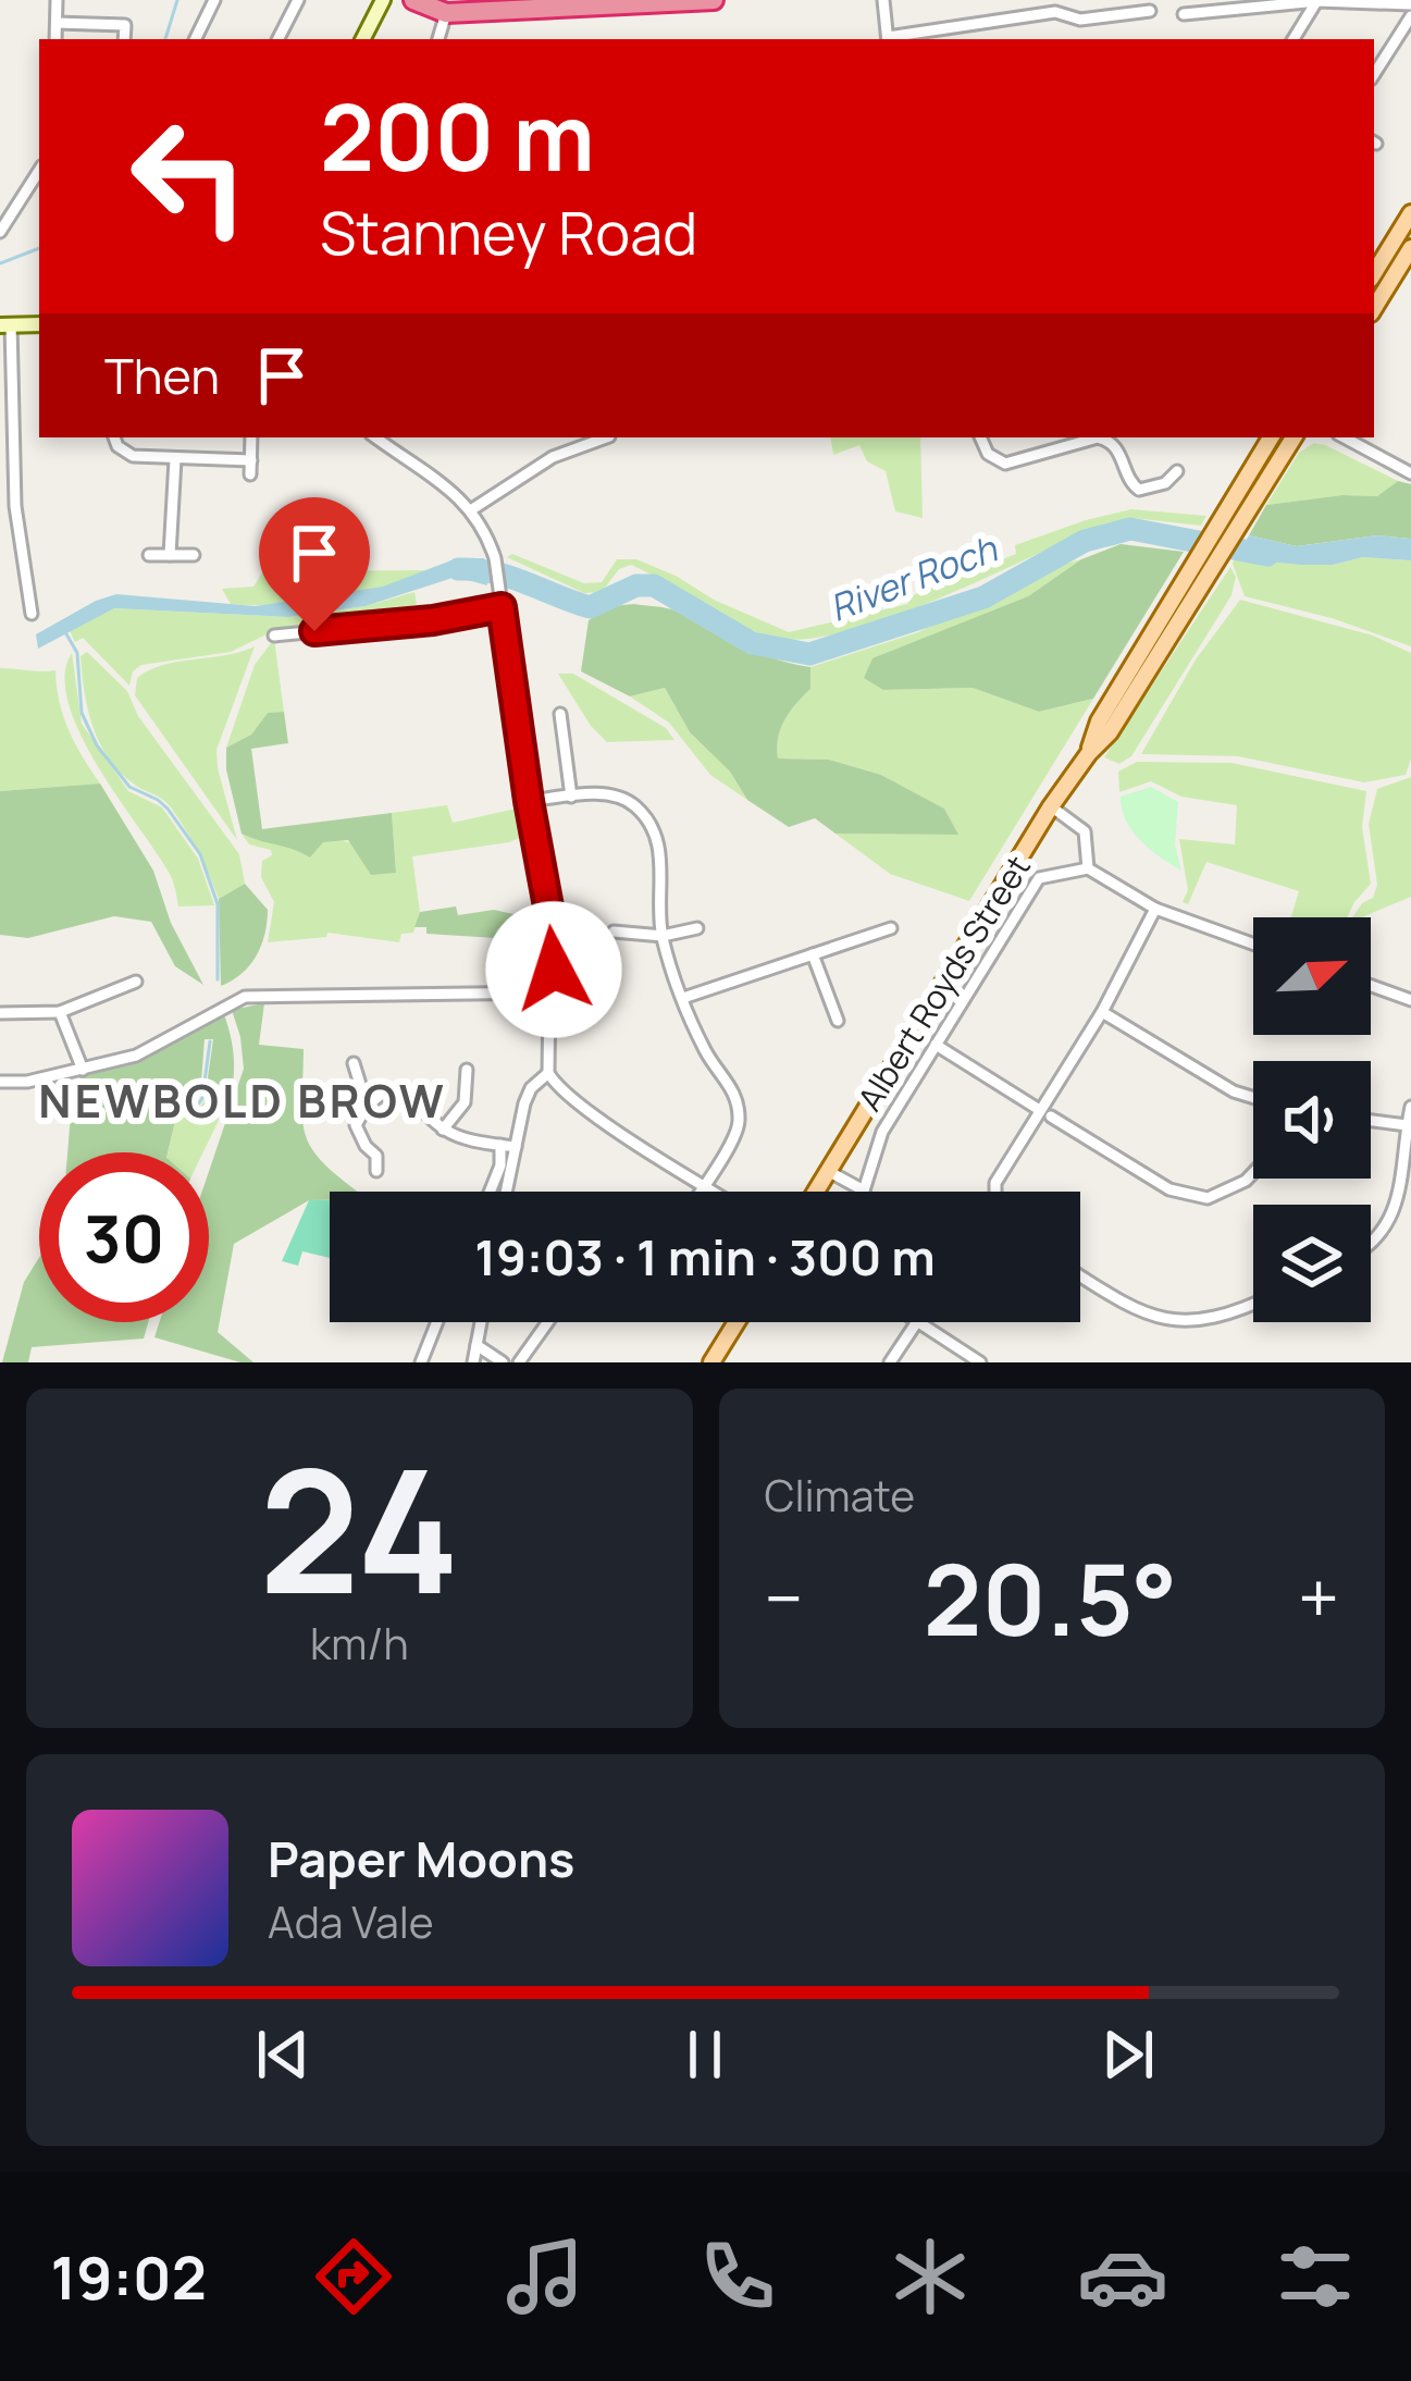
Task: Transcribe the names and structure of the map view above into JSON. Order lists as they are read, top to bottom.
{
  "streets": {
    "main road": ["Albert Royds Street"]
  },
  "districts": ["NEWBOLD BROW"],
  "water": ["River Roch"],
  "north": "top right",
  "page": {
    "turn": ["200 m", "Stanney Road"],
    "then": "Then",
    "limit": "30",
    "trip": "19:03 · 1 min · 300 m",
    "tile": [
      ["24", "km/h"],
      "Climate"
    ],
    "heat": ["−", "20.5°", "+"],
    "song": ["Paper Moons", "Ada Vale"],
    "tabs": "19:02"
  }
}
